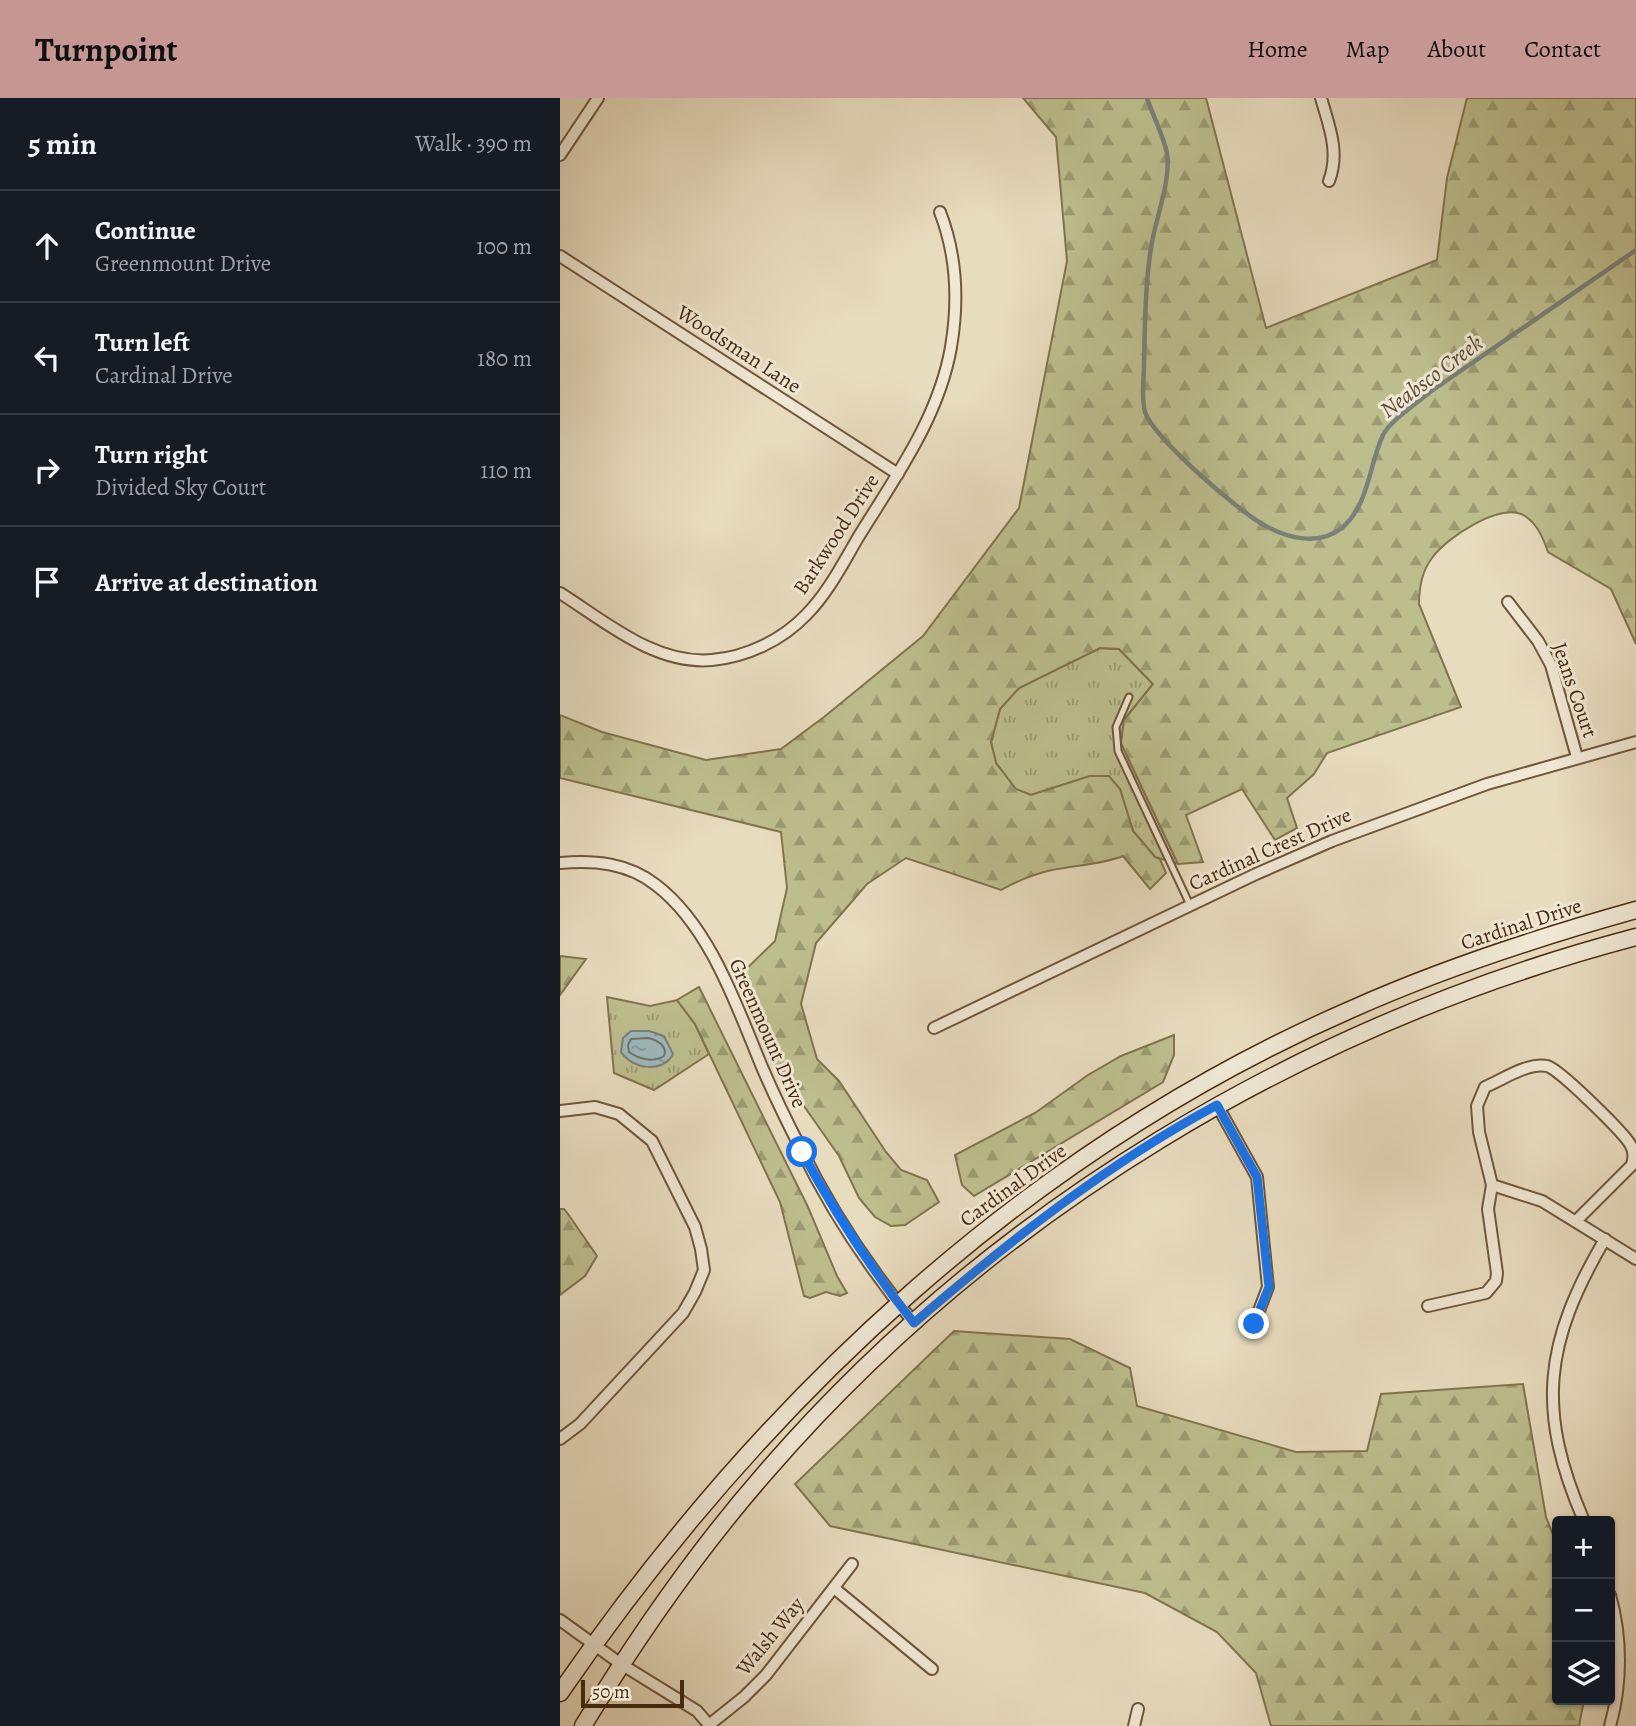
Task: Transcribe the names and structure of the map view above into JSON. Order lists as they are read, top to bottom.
{
  "streets": {
    "main road": ["Cardinal Drive"],
    "street": [
      "Woodsman Lane",
      "Barkwood Drive",
      "Jeans Court",
      "Cardinal Crest Drive",
      "Greenmount Drive",
      "Walsh Way"
    ]
  },
  "crossings": [
    ["Woodsman Lane", "Barkwood Drive"],
    ["Jeans Court", "Cardinal Crest Drive"],
    ["Cardinal Drive", "Greenmount Drive"]
  ],
  "water": ["Neabsco Creek"],
  "scale_bar": "50 m",
  "page": {
    "header": "Turnpoint",
    "nav": [
      "Home",
      "Map",
      "About",
      "Contact"
    ],
    "heading": ["5 min", "Walk · 390 m"],
    "list": [
      ["Continue", "Greenmount Drive", "100 m"],
      ["Turn left", "Cardinal Drive", "180 m"],
      ["Turn right", "Divided Sky Court", "110 m"],
      "Arrive at destination"
    ],
    "map_buttons": ["+", "−"],
    "scale": "50 m"
  }
}
